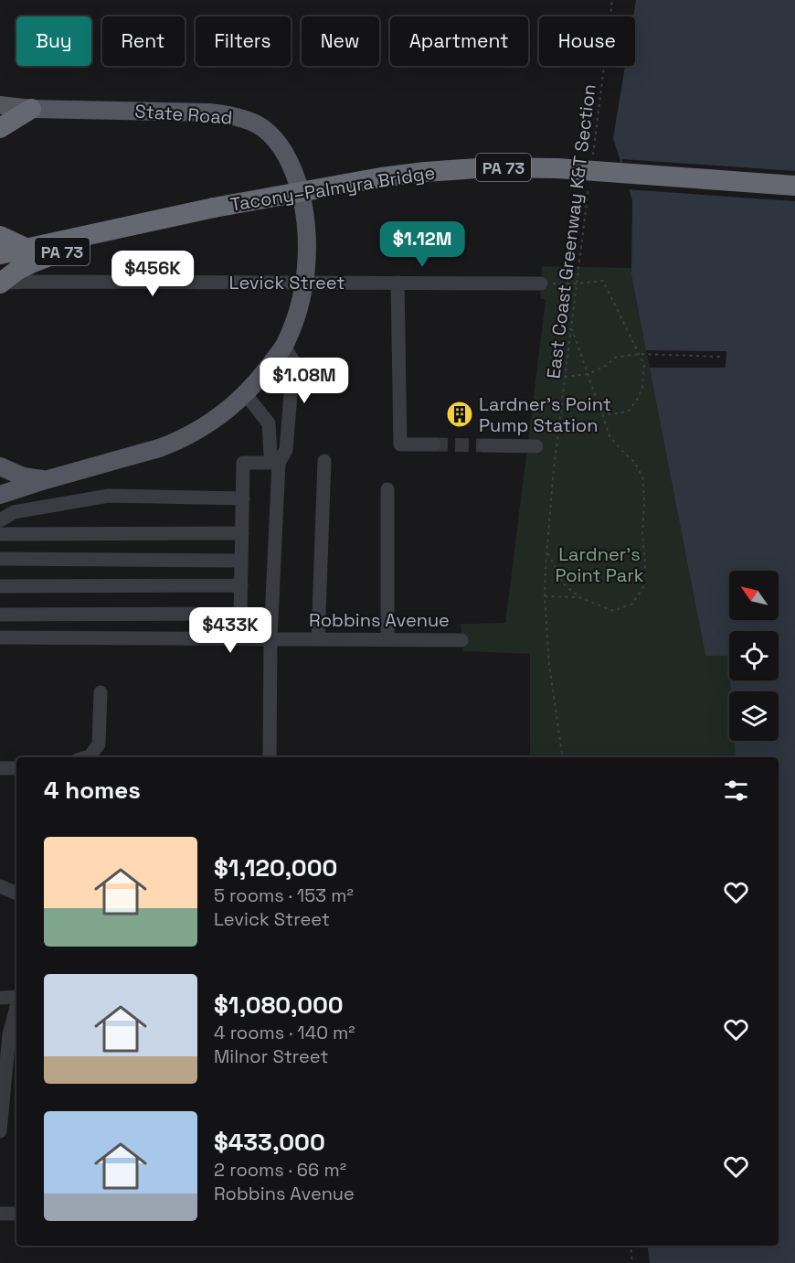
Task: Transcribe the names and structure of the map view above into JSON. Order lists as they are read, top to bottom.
{
  "streets": {
    "highway": ["PA 73", "Tacony–Palmyra Bridge"],
    "main road": ["State Road"],
    "street": ["Levick Street", "Robbins Avenue"],
    "path": ["East Coast Greenway K&T Section"]
  },
  "crossings": [
    ["State Road", "Levick Street"],
    ["PA 73", "Tacony–Palmyra Bridge"],
    ["PA 73", "Levick Street"]
  ],
  "parks": ["Lardner's Point Park"],
  "places": {
    "building": ["Lardner's Point Pump Station"]
  },
  "north": "top left",
  "page": {
    "chip": [
      "Buy",
      "Rent",
      "Filters",
      "New",
      "Apartment",
      "House"
    ],
    "price": [
      "$1.12M",
      "$456K",
      "$1.08M",
      "$433K"
    ],
    "heading": "4 homes",
    "list": [
      {
        "name": "$1,120,000",
        "note": "5 rooms · 153 m² · Levick Street"
      },
      {
        "name": "$1,080,000",
        "note": "4 rooms · 140 m² · Milnor Street"
      },
      {
        "name": "$433,000",
        "note": "2 rooms · 66 m² · Robbins Avenue"
      }
    ]
  }
}
